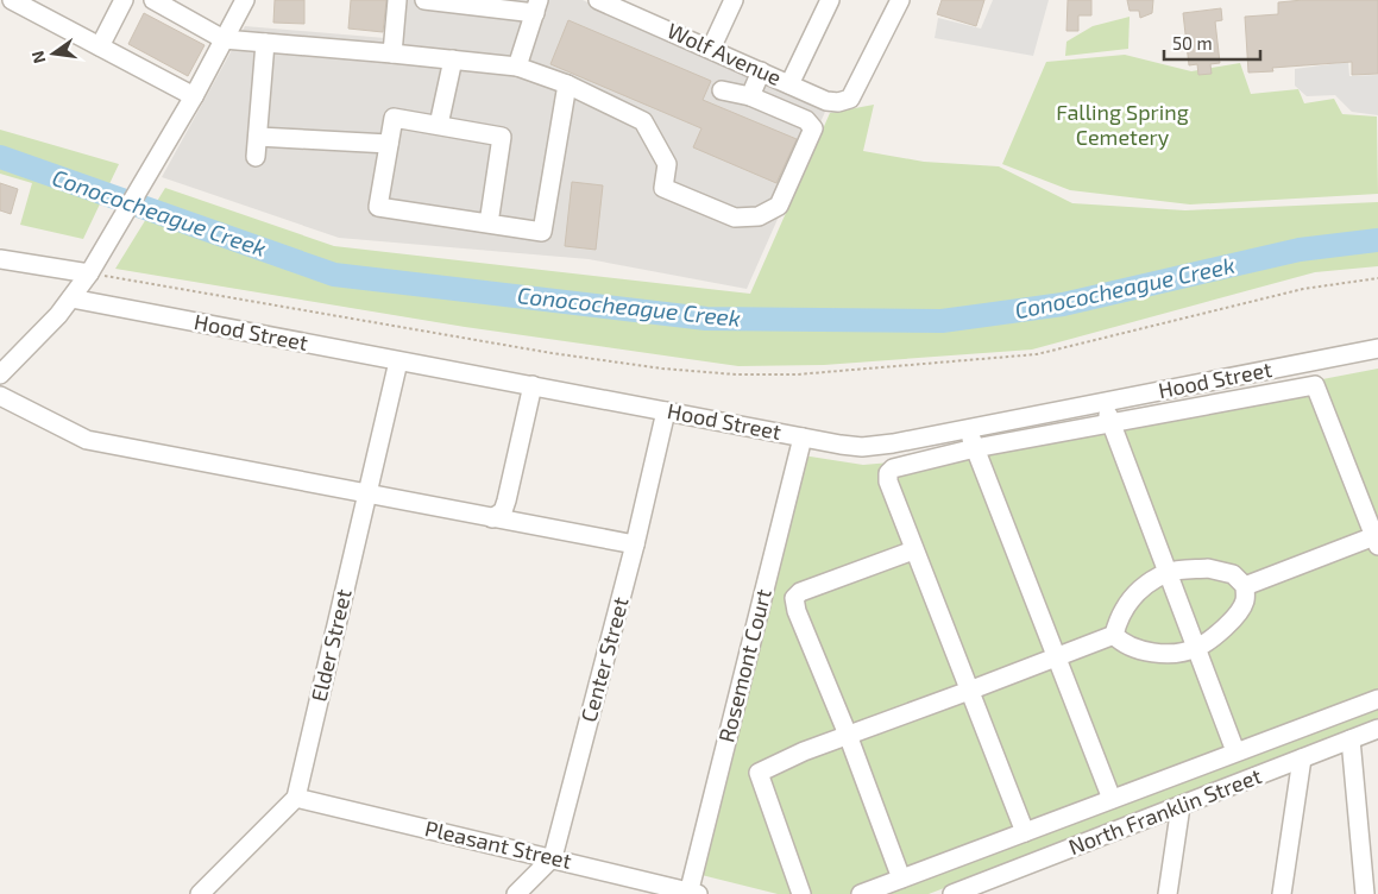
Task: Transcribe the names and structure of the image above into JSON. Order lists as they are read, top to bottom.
{
  "streets": {
    "street": [
      "Wolf Avenue",
      "Hood Street",
      "Elder Street",
      "Center Street",
      "Rosemont Court",
      "North Franklin Street",
      "Pleasant Street"
    ]
  },
  "crossings": [
    ["Hood Street", "Elder Street"],
    ["Hood Street", "Center Street"],
    ["Hood Street", "Rosemont Court"],
    ["Elder Street", "Pleasant Street"],
    ["Center Street", "Pleasant Street"],
    ["Rosemont Court", "Pleasant Street"]
  ],
  "water": ["Conococheague Creek"],
  "parks": ["Falling Spring Cemetery"],
  "scale_bar": "50 m",
  "north": "left"
}
